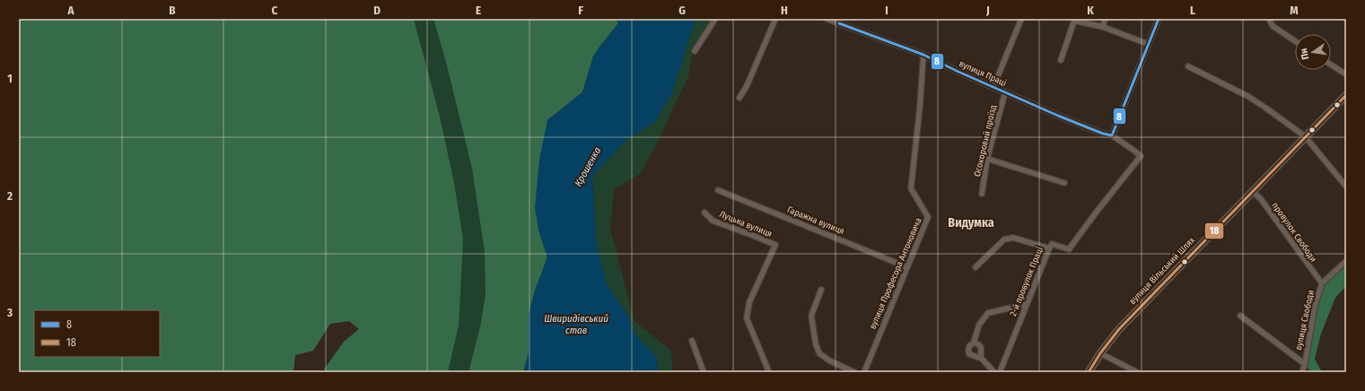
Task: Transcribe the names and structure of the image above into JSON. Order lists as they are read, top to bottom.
{
  "streets": {
    "street": [
      "вулиця Праці",
      "Осокоровий проїзд",
      "Гаражна вулиця",
      "Луцька вулиця",
      "провулок Свободи",
      "вулиця Вільський Шлях",
      "вулиця Професора Антоновича",
      "2-й провулок Праці",
      "вулиця Свободи"
    ]
  },
  "crossings": [
    ["вулиця Праці", "Осокоровий проїзд"],
    ["вулиця Праці", "вулиця Професора Антоновича"],
    ["вулиця Праці", "2-й провулок Праці"],
    ["Гаражна вулиця", "вулиця Професора Антоновича"],
    ["провулок Свободи", "вулиця Вільський Шлях"],
    ["провулок Свободи", "вулиця Свободи"]
  ],
  "districts": ["Видумка"],
  "water": ["Крошенка", "Швиридівський став"],
  "lines": ["transit line 8", "transit line 18"],
  "legend": ["8", "18"],
  "north": "left",
  "grid": {
    "columns": [
      "A",
      "B",
      "C",
      "D",
      "E",
      "F",
      "G",
      "H",
      "I",
      "J",
      "K",
      "L",
      "M"
    ],
    "rows": ["1", "2", "3"]
  }
}
